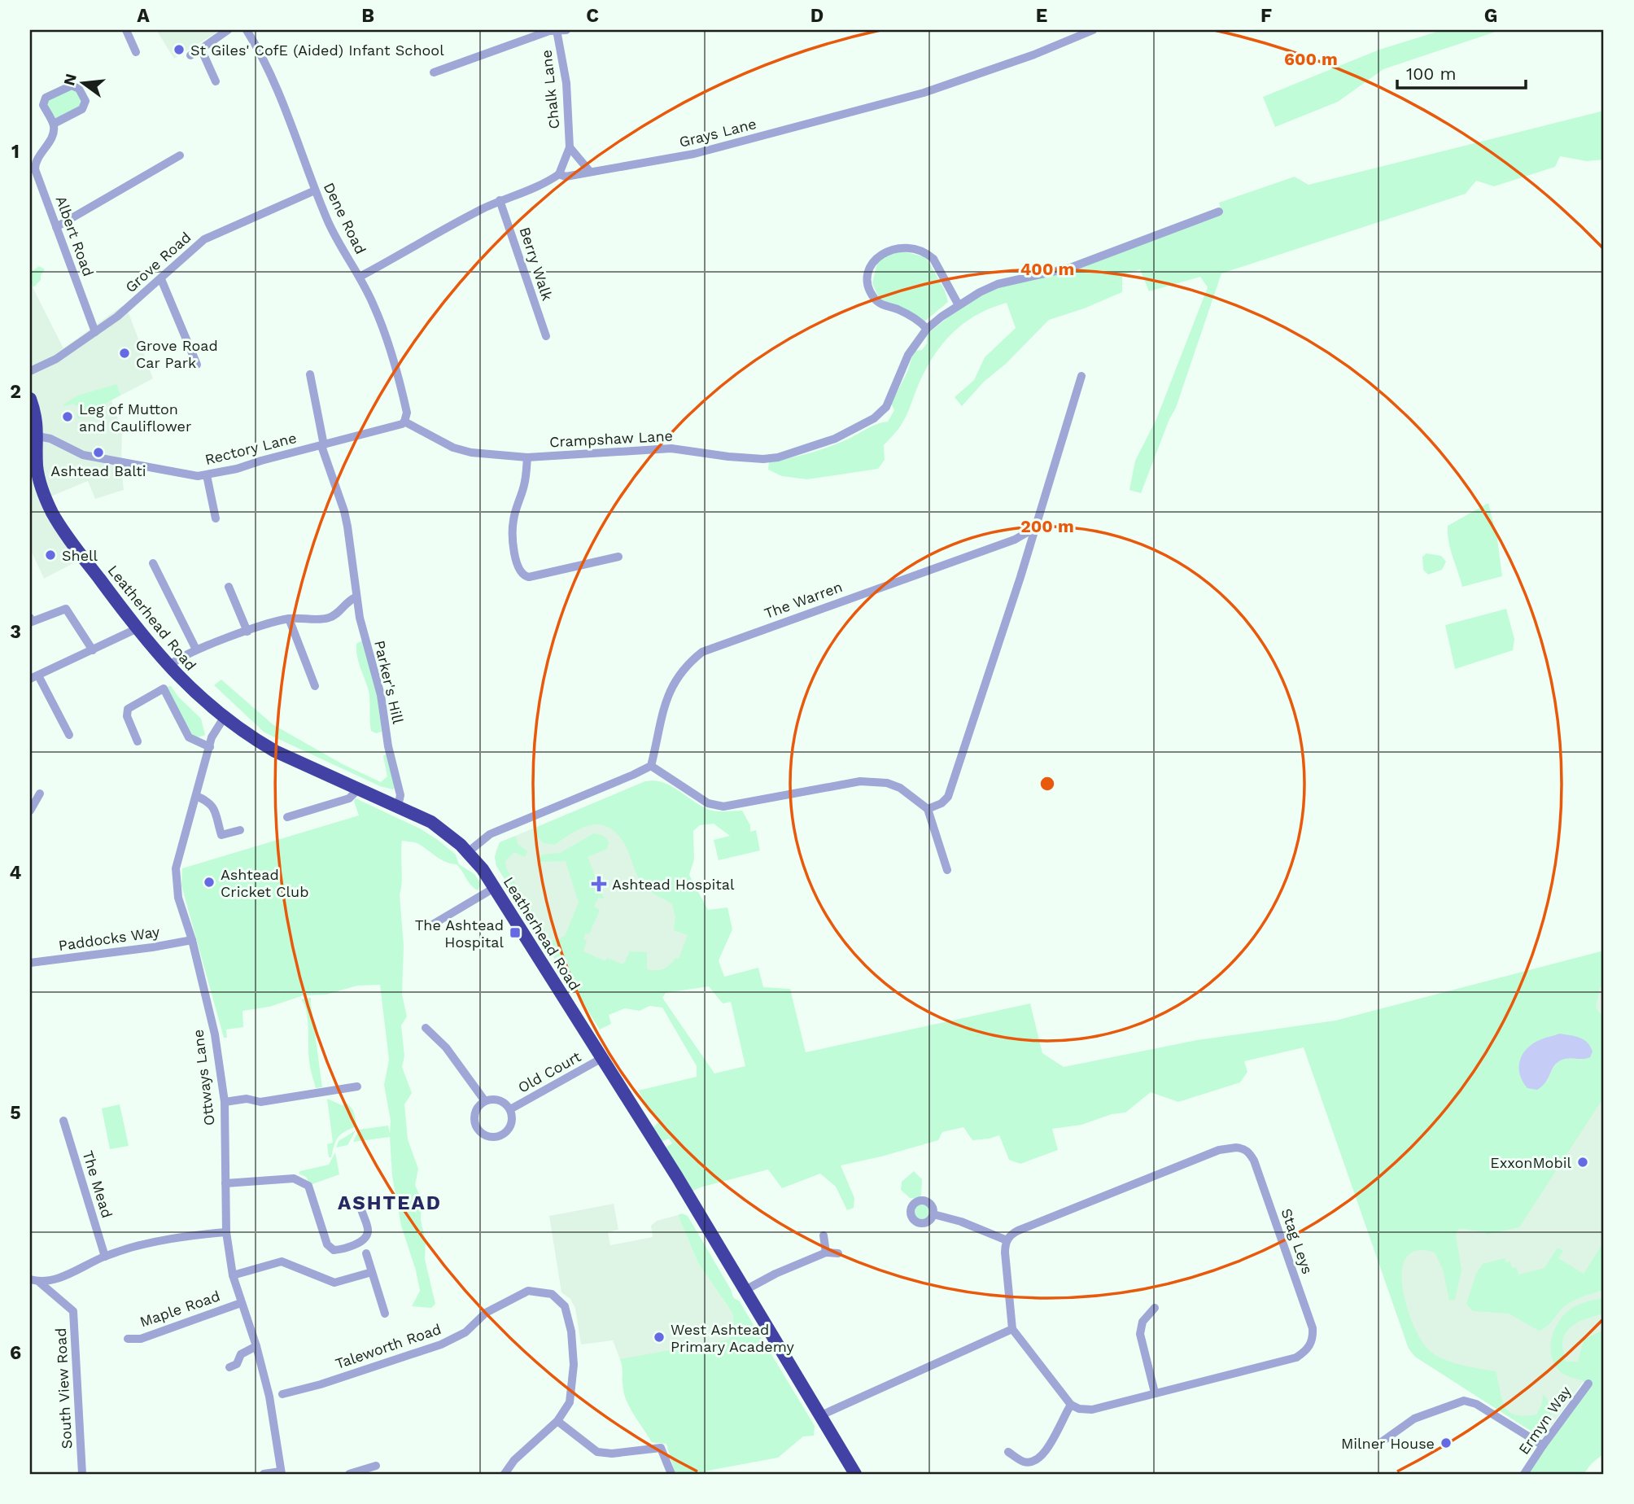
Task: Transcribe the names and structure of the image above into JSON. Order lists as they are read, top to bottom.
{
  "streets": {
    "highway": ["Leatherhead Road"],
    "street": [
      "Chalk Lane",
      "Grays Lane",
      "Dene Road",
      "Albert Road",
      "Grove Road",
      "Berry Walk",
      "Crampshaw Lane",
      "Rectory Lane",
      "The Warren",
      "Parker's Hill",
      "Paddocks Way",
      "Old Court",
      "Ottways Lane",
      "The Mead",
      "Stag Leys",
      "Maple Road",
      "Taleworth Road",
      "South View Road",
      "Ermyn Way"
    ]
  },
  "crossings": [
    ["Chalk Lane", "Grays Lane"],
    ["Grays Lane", "Dene Road"],
    ["Grays Lane", "Berry Walk"],
    ["Dene Road", "Grove Road"],
    ["Dene Road", "Crampshaw Lane"],
    ["Dene Road", "Rectory Lane"],
    ["Albert Road", "Grove Road"],
    ["Crampshaw Lane", "Rectory Lane"],
    ["Rectory Lane", "Leatherhead Road"],
    ["Rectory Lane", "Parker's Hill"],
    ["Leatherhead Road", "Parker's Hill"],
    ["Leatherhead Road", "Old Court"],
    ["Leatherhead Road", "Ottways Lane"],
    ["Paddocks Way", "Ottways Lane"],
    ["Ottways Lane", "Maple Road"]
  ],
  "districts": ["ASHTEAD"],
  "places": {
    "other": [
      "St Giles' CofE (Aided) Infant School",
      "Grove Road Car Park",
      "Leg of Mutton and Cauliflower",
      "Ashtead Balti",
      "Shell",
      "Ashtead Cricket Club",
      "ExxonMobil",
      "West Ashtead Primary Academy",
      "Milner House"
    ],
    "health": ["Ashtead Hospital"],
    "transit": ["The Ashtead Hospital"]
  },
  "scale_bar": "100 m",
  "north": "left",
  "grid": {
    "columns": [
      "A",
      "B",
      "C",
      "D",
      "E",
      "F",
      "G"
    ],
    "rows": [
      "1",
      "2",
      "3",
      "4",
      "5",
      "6"
    ]
  },
  "rings": ["600 m", "400 m", "200 m"]
}
